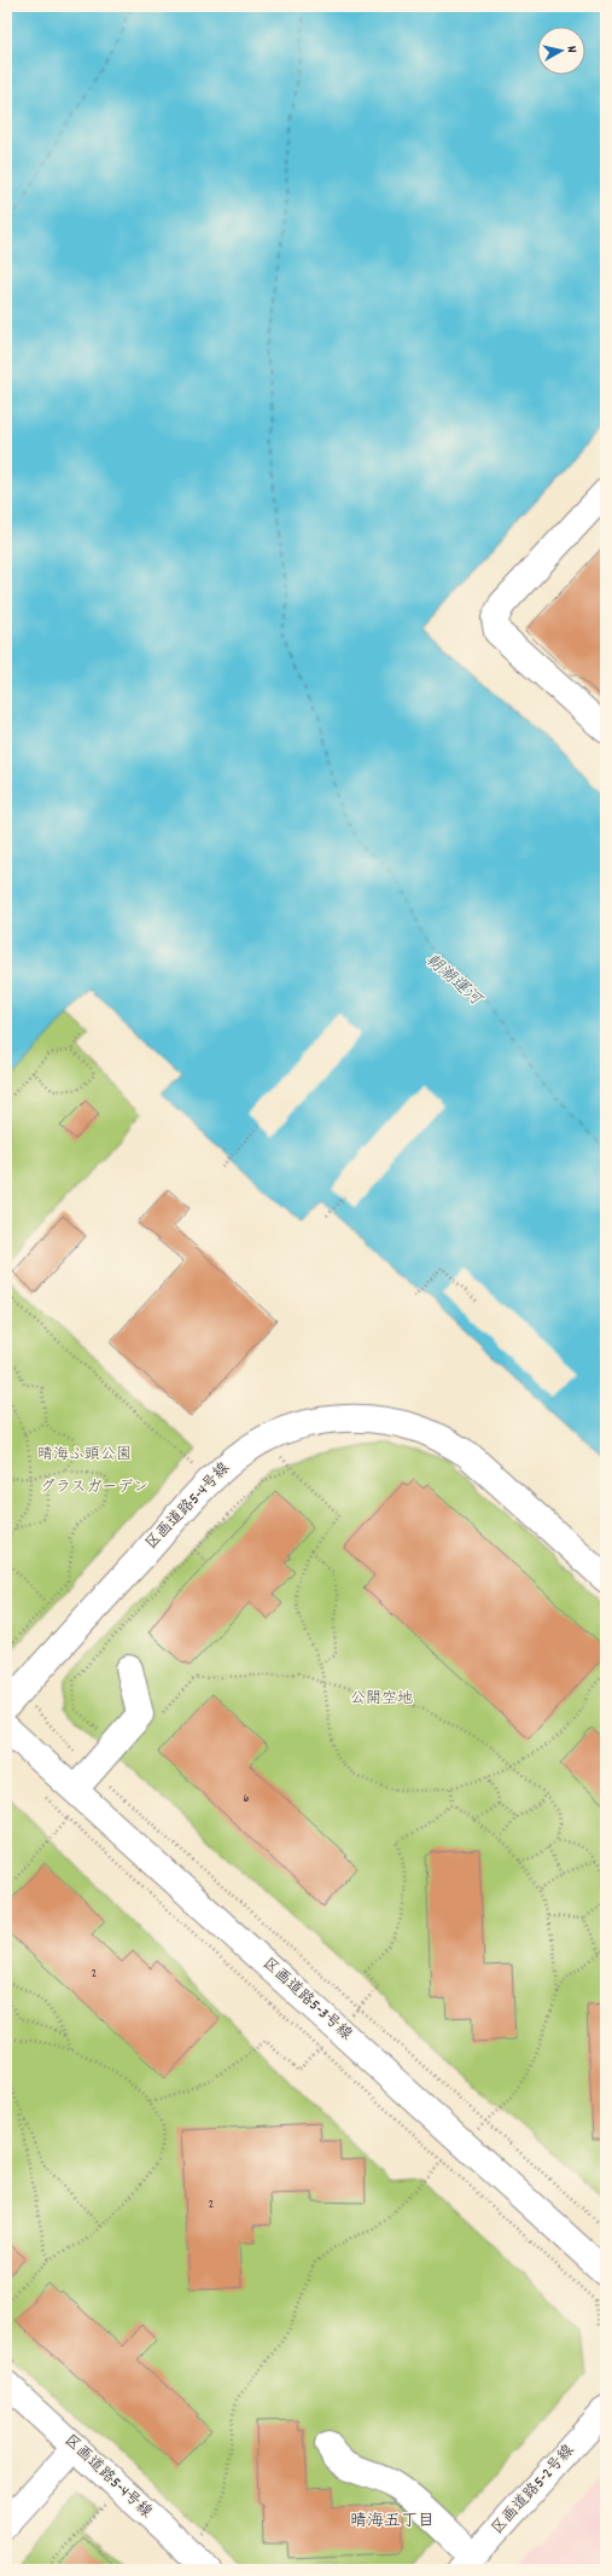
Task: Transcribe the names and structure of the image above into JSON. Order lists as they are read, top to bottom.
{
  "streets": {
    "street": ["区画道路5-4号線", "区画道路5-3号線", "区画道路5-2号線"]
  },
  "districts": ["晴海五丁目"],
  "water": ["朝潮運河"],
  "parks": ["晴海ふ頭公園", "グラスガーデン", "公開空地"],
  "house_numbers": ["6", "2", "2"],
  "north": "right"
}
